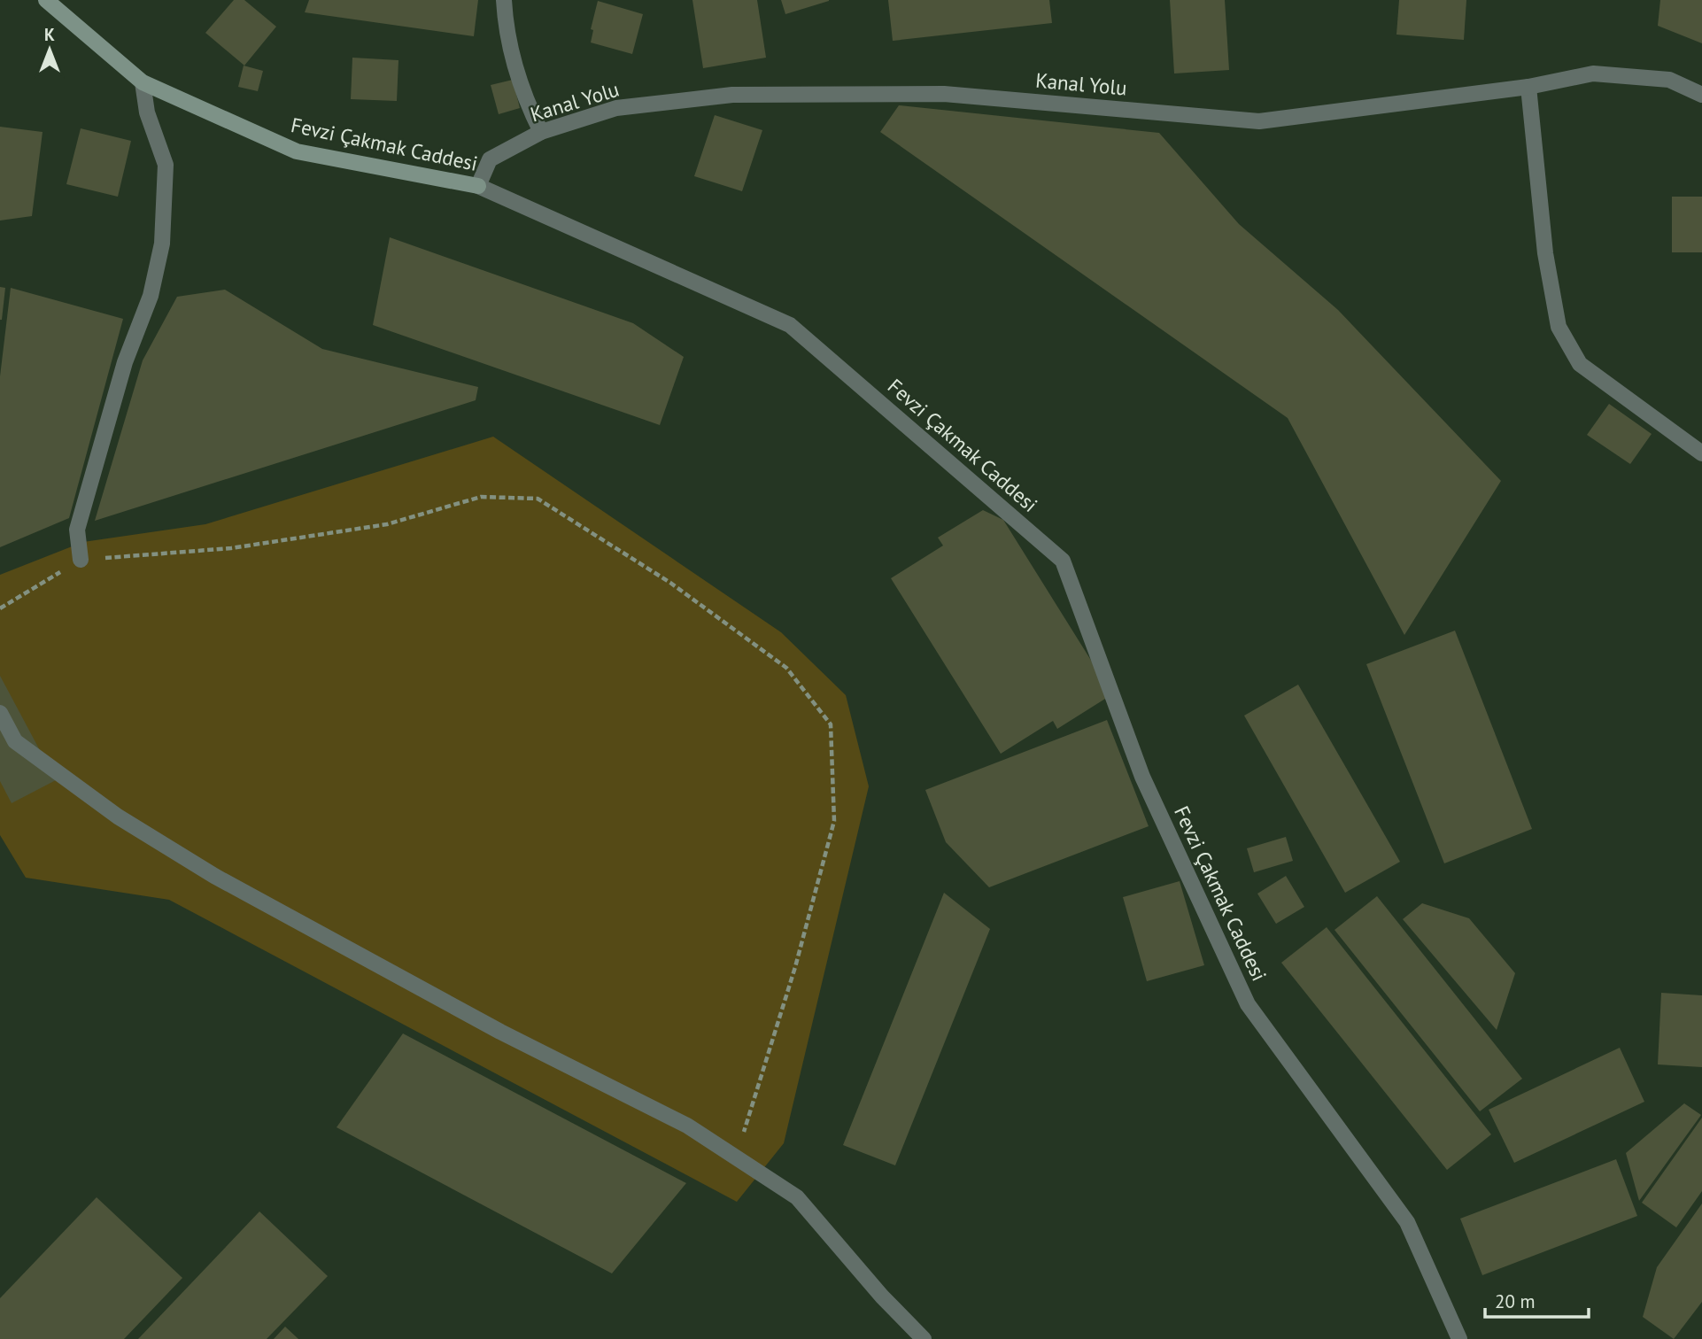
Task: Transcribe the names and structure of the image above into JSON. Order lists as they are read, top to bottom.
{
  "streets": {
    "street": ["Kanal Yolu", "Fevzi Çakmak Caddesi"]
  },
  "crossings": [
    ["Kanal Yolu", "Fevzi Çakmak Caddesi"]
  ],
  "scale_bar": "20 m",
  "north": "top"
}
